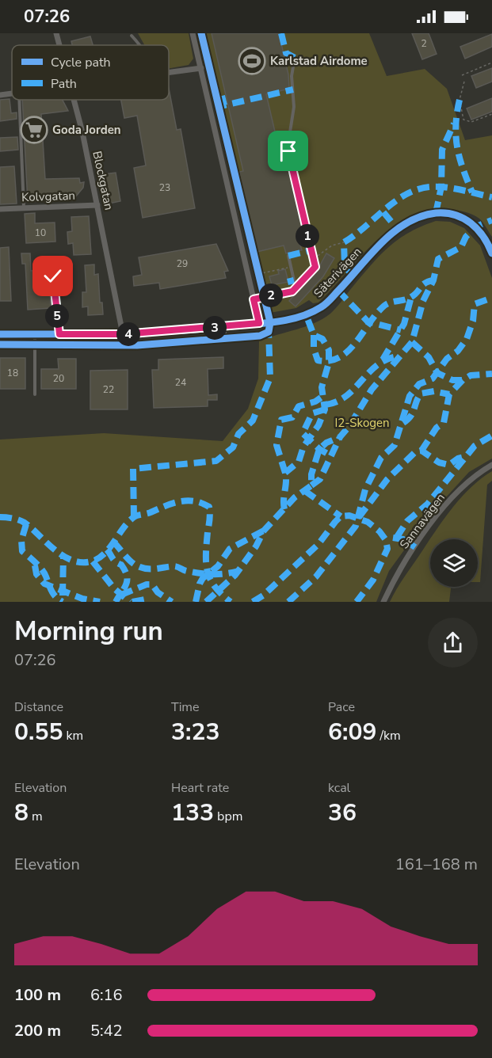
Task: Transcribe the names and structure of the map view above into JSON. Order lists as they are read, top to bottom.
{
  "streets": {
    "street": [
      "Blockgatan",
      "Kolvgatan",
      "Säterivägen",
      "Sannavägen"
    ]
  },
  "crossings": [
    ["Blockgatan", "Kolvgatan"],
    ["Blockgatan", "Säterivägen"]
  ],
  "parks": ["I2-Skogen"],
  "places": {
    "sports": ["Karlstad Airdome"],
    "supermarket": ["Goda Jorden"]
  },
  "house_numbers": [
    "2",
    "23",
    "10",
    "29",
    "18",
    "20",
    "24",
    "22"
  ],
  "legend": ["Cycle path", "Path"],
  "page": {
    "status": "07:26",
    "pins": [
      "1",
      "2",
      "5",
      "3",
      "4"
    ],
    "heading": ["Morning run", "07:26"],
    "stats": [
      ["Distance", "0.55 km"],
      ["Time", "3:23"],
      ["Pace", "6:09 /km"],
      ["Elevation", "8 m"],
      ["Heart rate", "133 bpm"],
      ["kcal", "36"]
    ],
    "chart": ["Elevation", "161–168 m"],
    "list": [
      {
        "name": "100 m",
        "note": "6:16"
      },
      {
        "name": "200 m",
        "note": "5:42"
      }
    ]
  }
}
